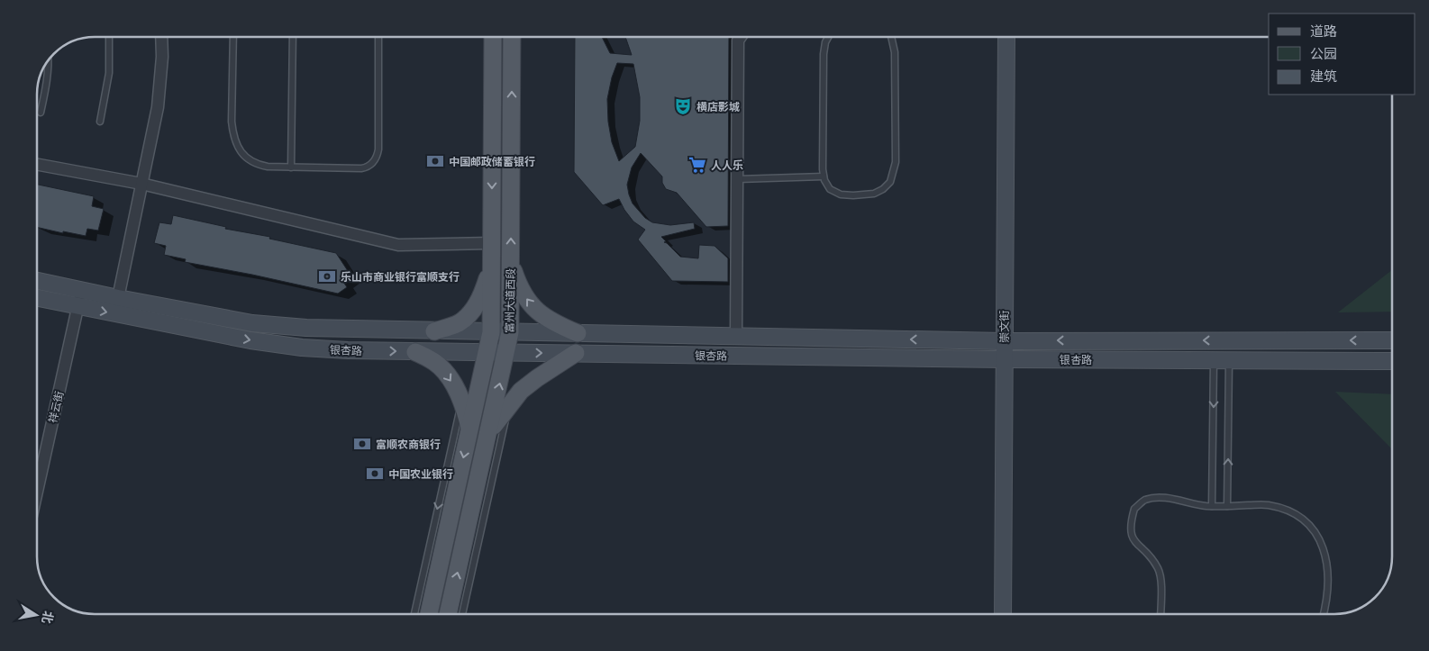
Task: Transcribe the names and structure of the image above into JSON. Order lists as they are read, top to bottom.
{
  "streets": {
    "main road": ["富州大道西段", "崇文街", "银杏路"],
    "street": ["祥云街"]
  },
  "crossings": [
    ["富州大道西段", "银杏路"],
    ["崇文街", "银杏路"],
    ["银杏路", "祥云街"]
  ],
  "places": {
    "theatre": ["横店影城"],
    "bank": [
      "中国邮政储蓄银行",
      "乐山市商业银行富顺支行",
      "富顺农商银行",
      "中国农业银行"
    ],
    "supermarket": ["人人乐"]
  },
  "legend": ["道路", "公园", "建筑"],
  "north": "right"
}
